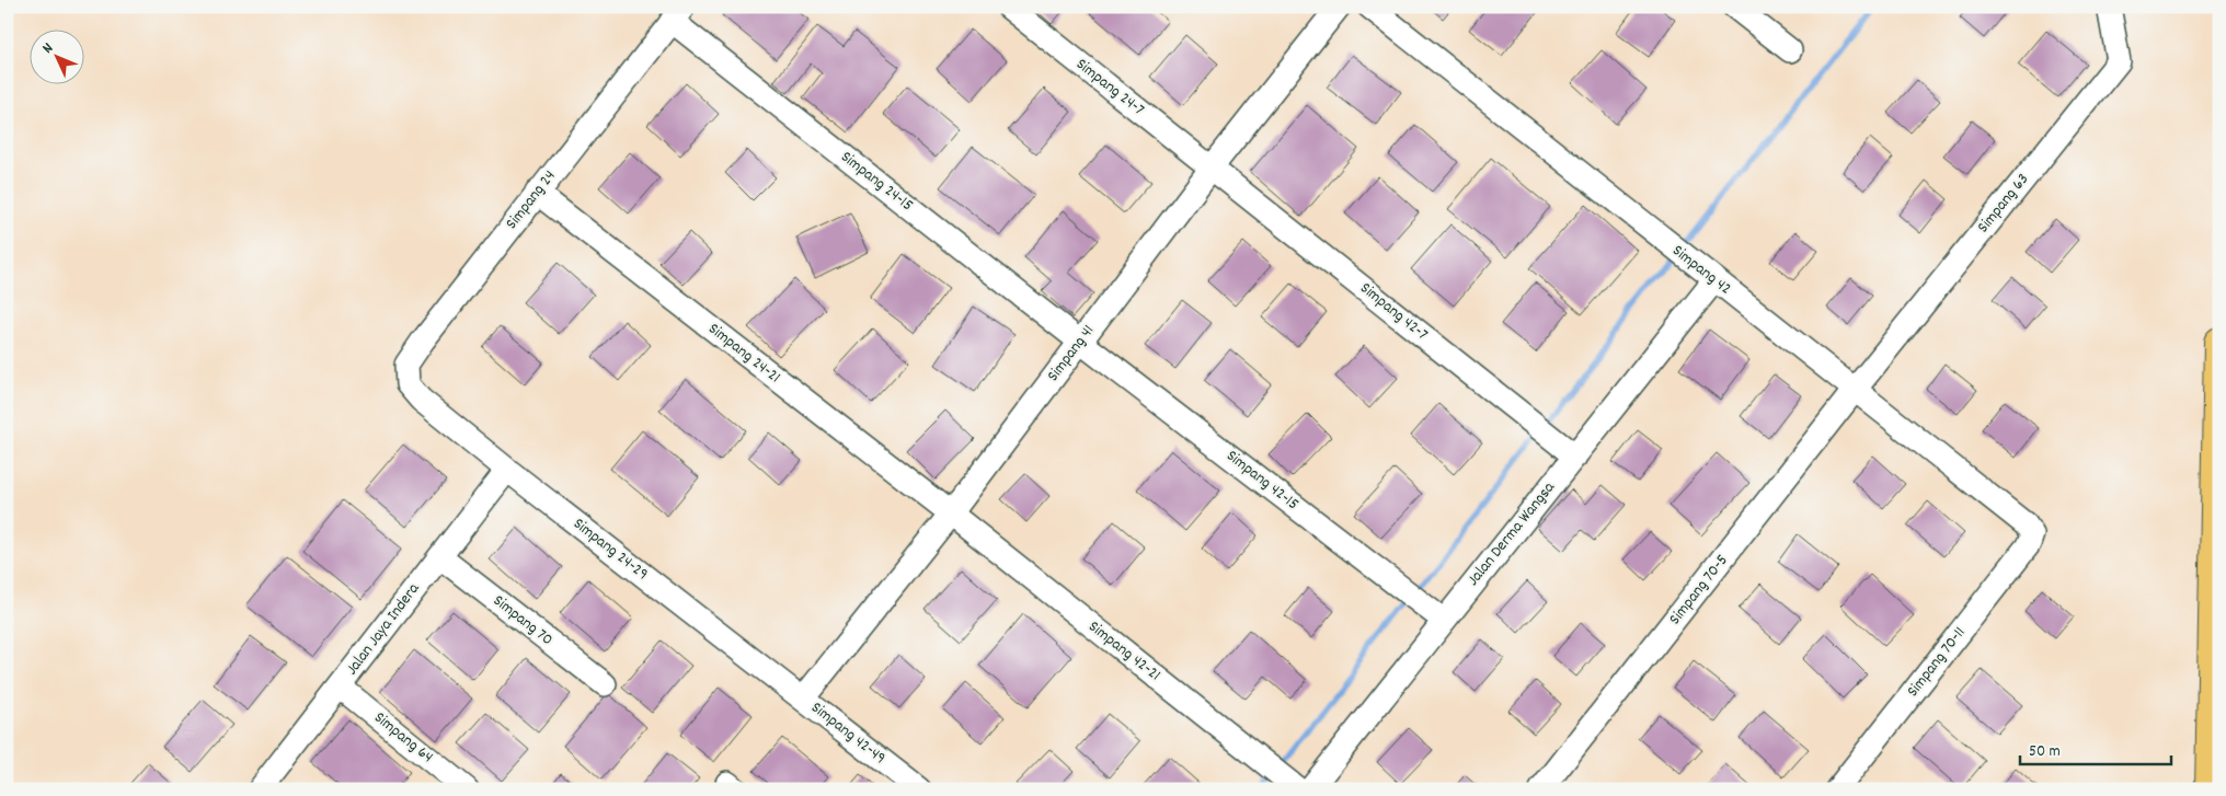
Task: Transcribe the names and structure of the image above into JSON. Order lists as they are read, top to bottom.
{
  "streets": {
    "street": [
      "Simpang 24-7",
      "Simpang 24-15",
      "Simpang 24",
      "Simpang 63",
      "Simpang 42",
      "Simpang 42-7",
      "Simpang 24-21",
      "Simpang 41",
      "Simpang 42-15",
      "Jalan Derma Wangsa",
      "Simpang 24-29",
      "Simpang 70-5",
      "Simpang 70",
      "Jalan Jaya Indera",
      "Simpang 42-21",
      "Simpang 70-11",
      "Simpang 42-49",
      "Simpang 64"
    ]
  },
  "crossings": [
    ["Simpang 24-7", "Simpang 42-7"],
    ["Simpang 24-7", "Simpang 41"],
    ["Simpang 24-15", "Simpang 24"],
    ["Simpang 24-15", "Simpang 41"],
    ["Simpang 24-15", "Simpang 42-15"],
    ["Simpang 24", "Simpang 24-21"],
    ["Simpang 24", "Simpang 24-29"],
    ["Simpang 63", "Simpang 42"],
    ["Simpang 63", "Simpang 70-5"],
    ["Simpang 42", "Jalan Derma Wangsa"],
    ["Simpang 42", "Simpang 70-5"],
    ["Simpang 42", "Simpang 70-11"],
    ["Simpang 42-7", "Simpang 41"],
    ["Simpang 42-7", "Jalan Derma Wangsa"],
    ["Simpang 24-21", "Simpang 41"],
    ["Simpang 24-21", "Simpang 42-21"],
    ["Simpang 41", "Simpang 42-15"],
    ["Simpang 41", "Simpang 24-29"],
    ["Simpang 41", "Simpang 42-21"],
    ["Simpang 41", "Simpang 42-49"],
    ["Simpang 42-15", "Jalan Derma Wangsa"],
    ["Jalan Derma Wangsa", "Simpang 42-21"],
    ["Simpang 24-29", "Jalan Jaya Indera"],
    ["Simpang 24-29", "Simpang 42-49"],
    ["Simpang 70", "Jalan Jaya Indera"],
    ["Jalan Jaya Indera", "Simpang 64"]
  ],
  "scale_bar": "50 m",
  "north": "top left"
}
